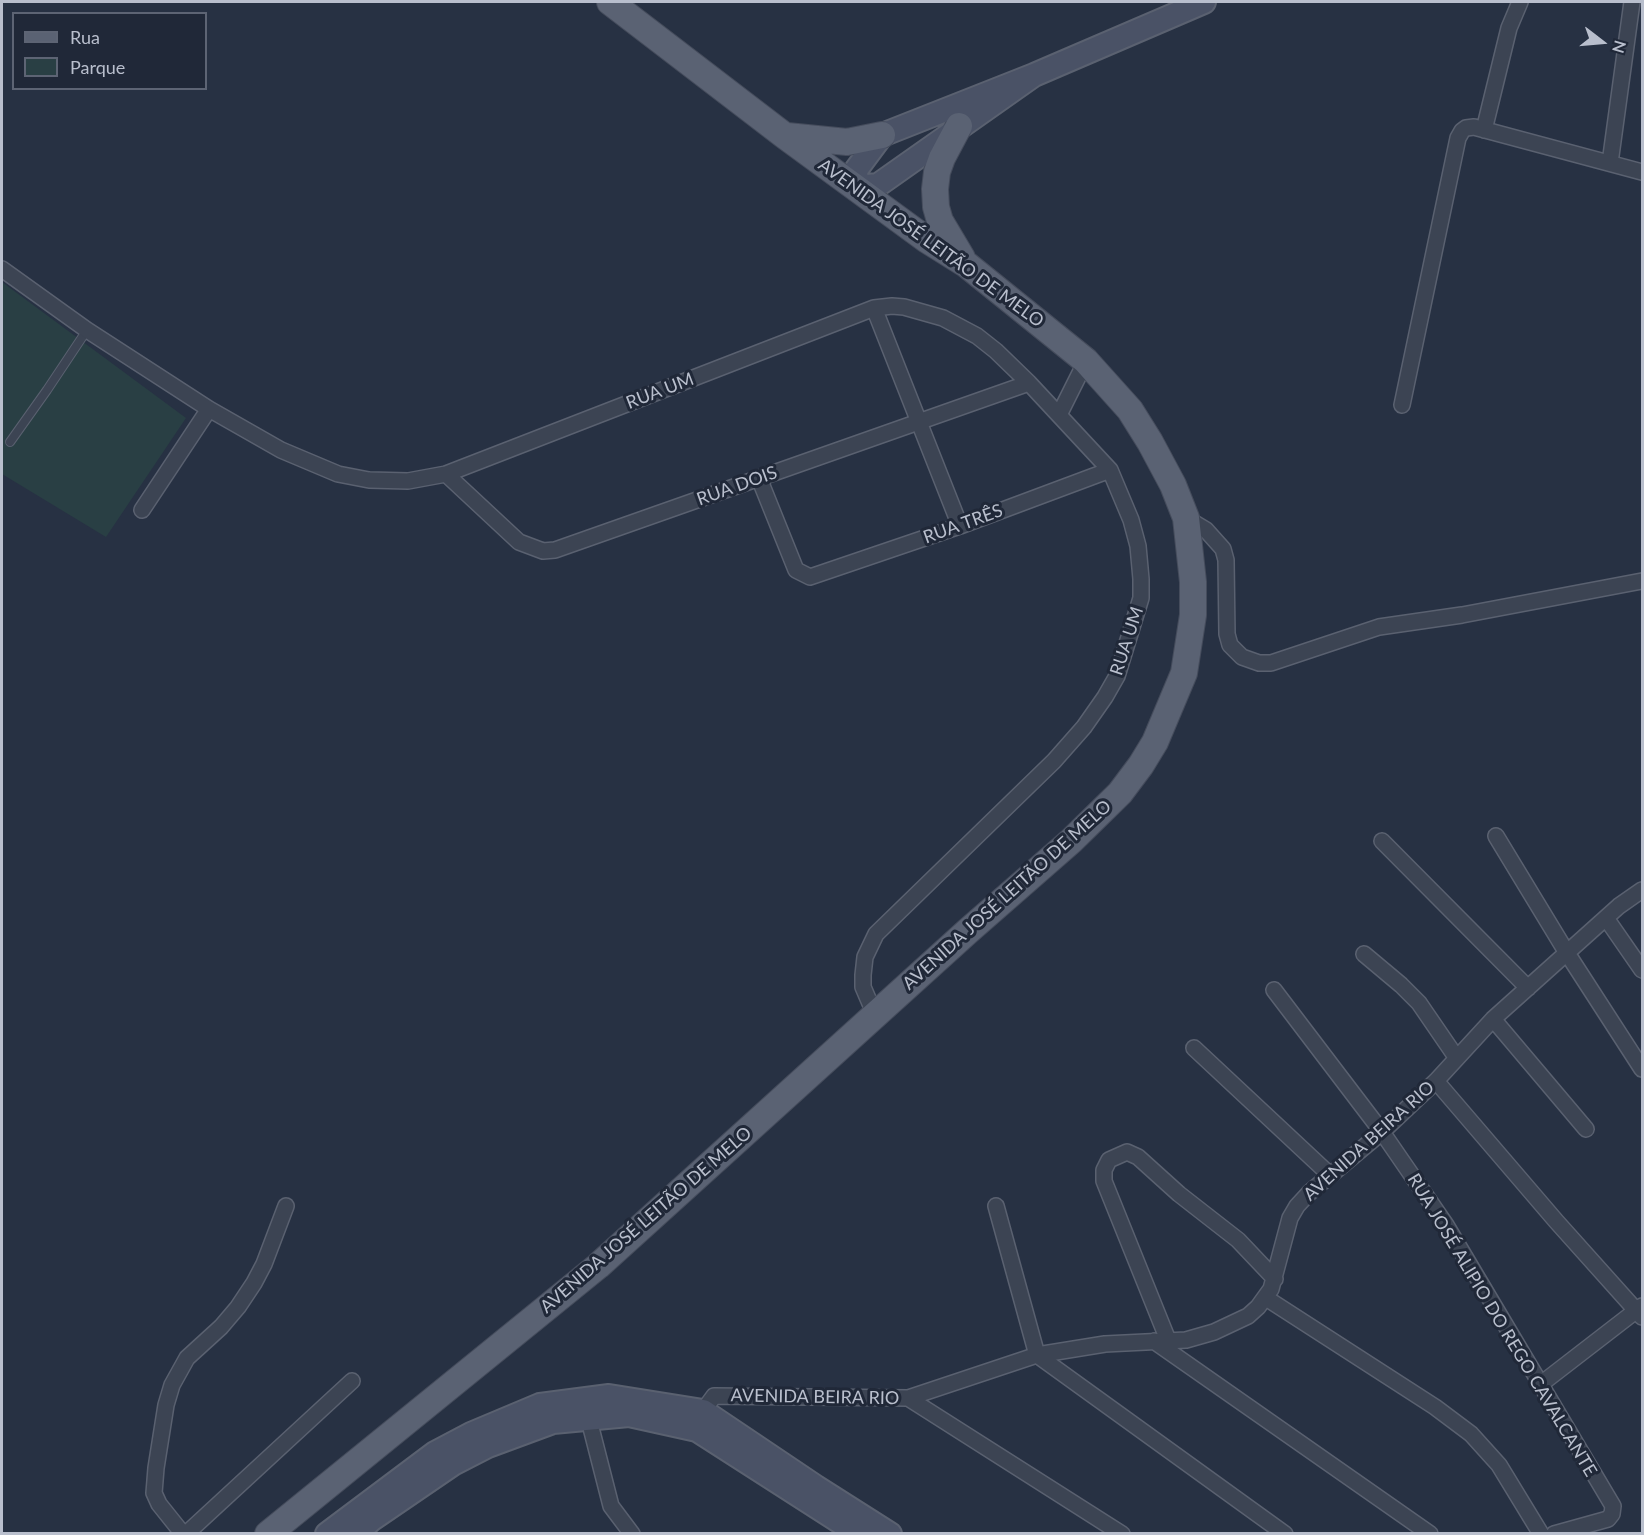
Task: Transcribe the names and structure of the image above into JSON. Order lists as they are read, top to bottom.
{
  "streets": {
    "main road": ["AVENIDA JOSÉ LEITÃO DE MELO"],
    "street": [
      "RUA UM",
      "RUA DOIS",
      "RUA TRÊS",
      "AVENIDA BEIRA RIO",
      "RUA JOSÉ ALIPIO DO REGO CAVALCANTE"
    ]
  },
  "crossings": [
    ["AVENIDA JOSÉ LEITÃO DE MELO", "RUA UM"],
    ["RUA UM", "RUA DOIS"],
    ["RUA UM", "RUA TRÊS"],
    ["RUA DOIS", "RUA TRÊS"],
    ["AVENIDA BEIRA RIO", "RUA JOSÉ ALIPIO DO REGO CAVALCANTE"]
  ],
  "legend": ["Rua", "Parque"],
  "north": "right"
}
